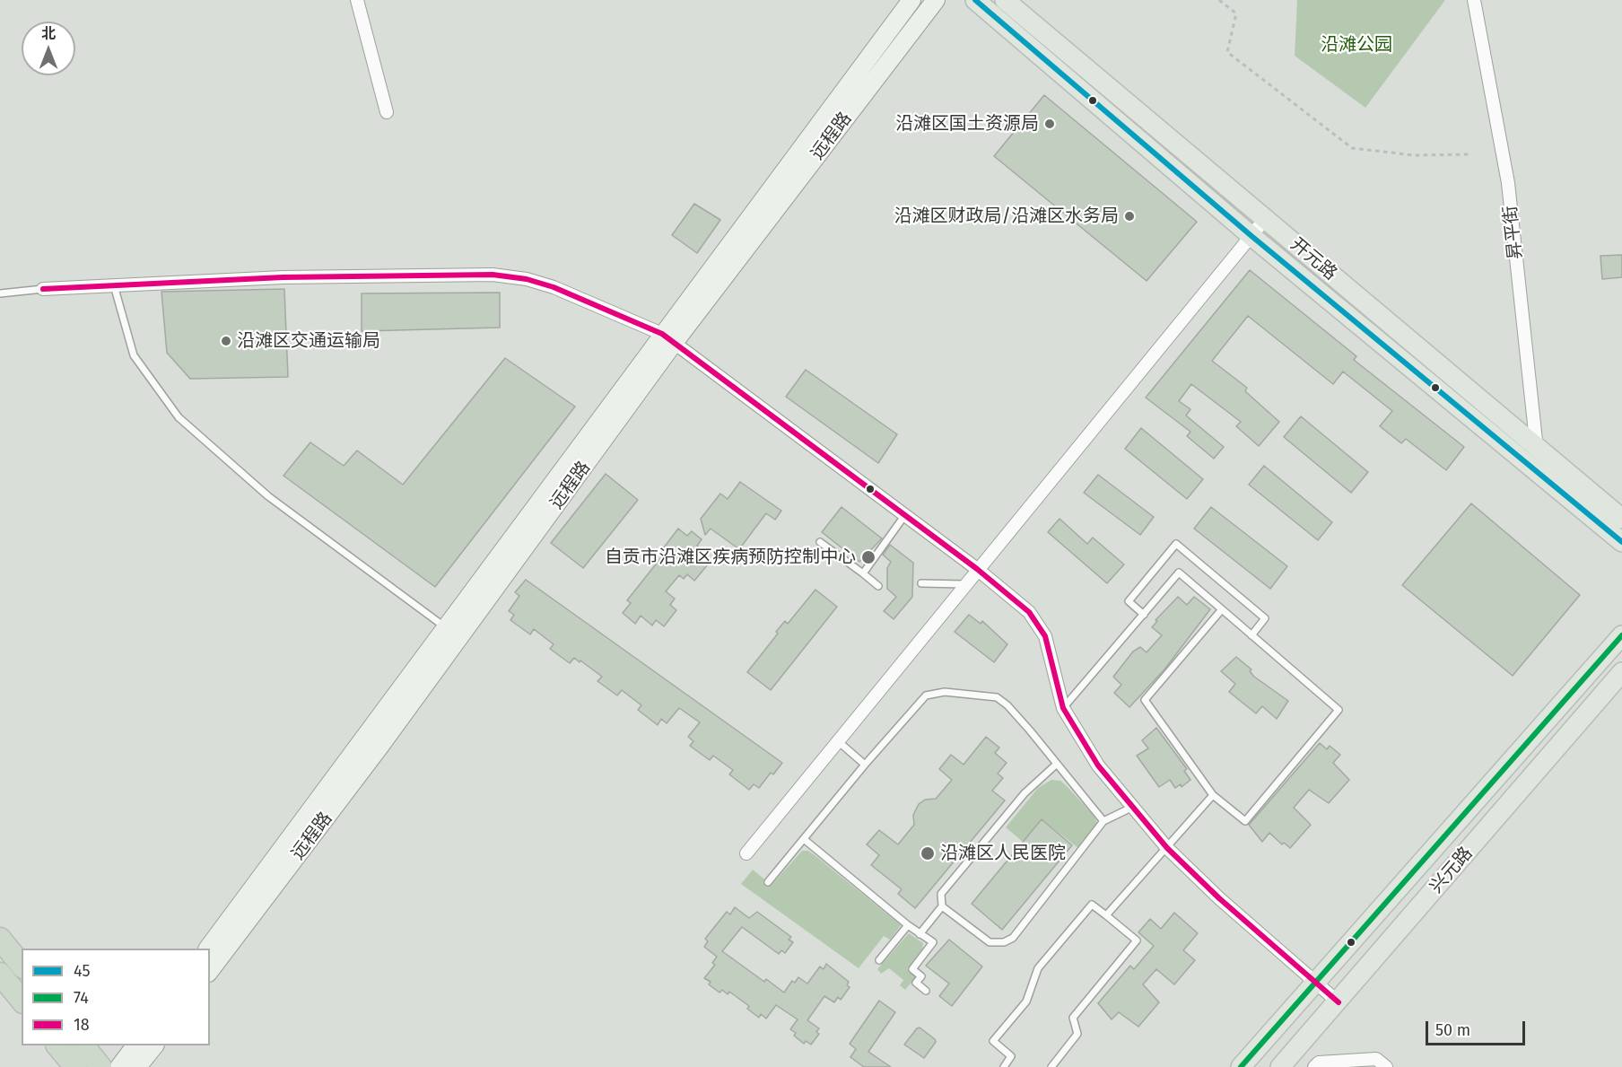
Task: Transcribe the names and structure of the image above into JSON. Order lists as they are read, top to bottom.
{
  "streets": {
    "main road": ["远程路", "开元路", "兴元路"],
    "street": ["昇平街"]
  },
  "crossings": [
    ["昇平街", "开元路"]
  ],
  "parks": ["沿滩公园"],
  "places": [
    "沿滩区国土资源局",
    "沿滩区财政局/沿滩区水务局",
    "沿滩区交通运输局",
    "自贡市沿滩区疾病预防控制中心",
    "沿滩区人民医院"
  ],
  "lines": ["transit line 45", "transit line 18", "transit line 74"],
  "legend": ["45", "74", "18"],
  "scale_bar": "50 m",
  "north": "top"
}
